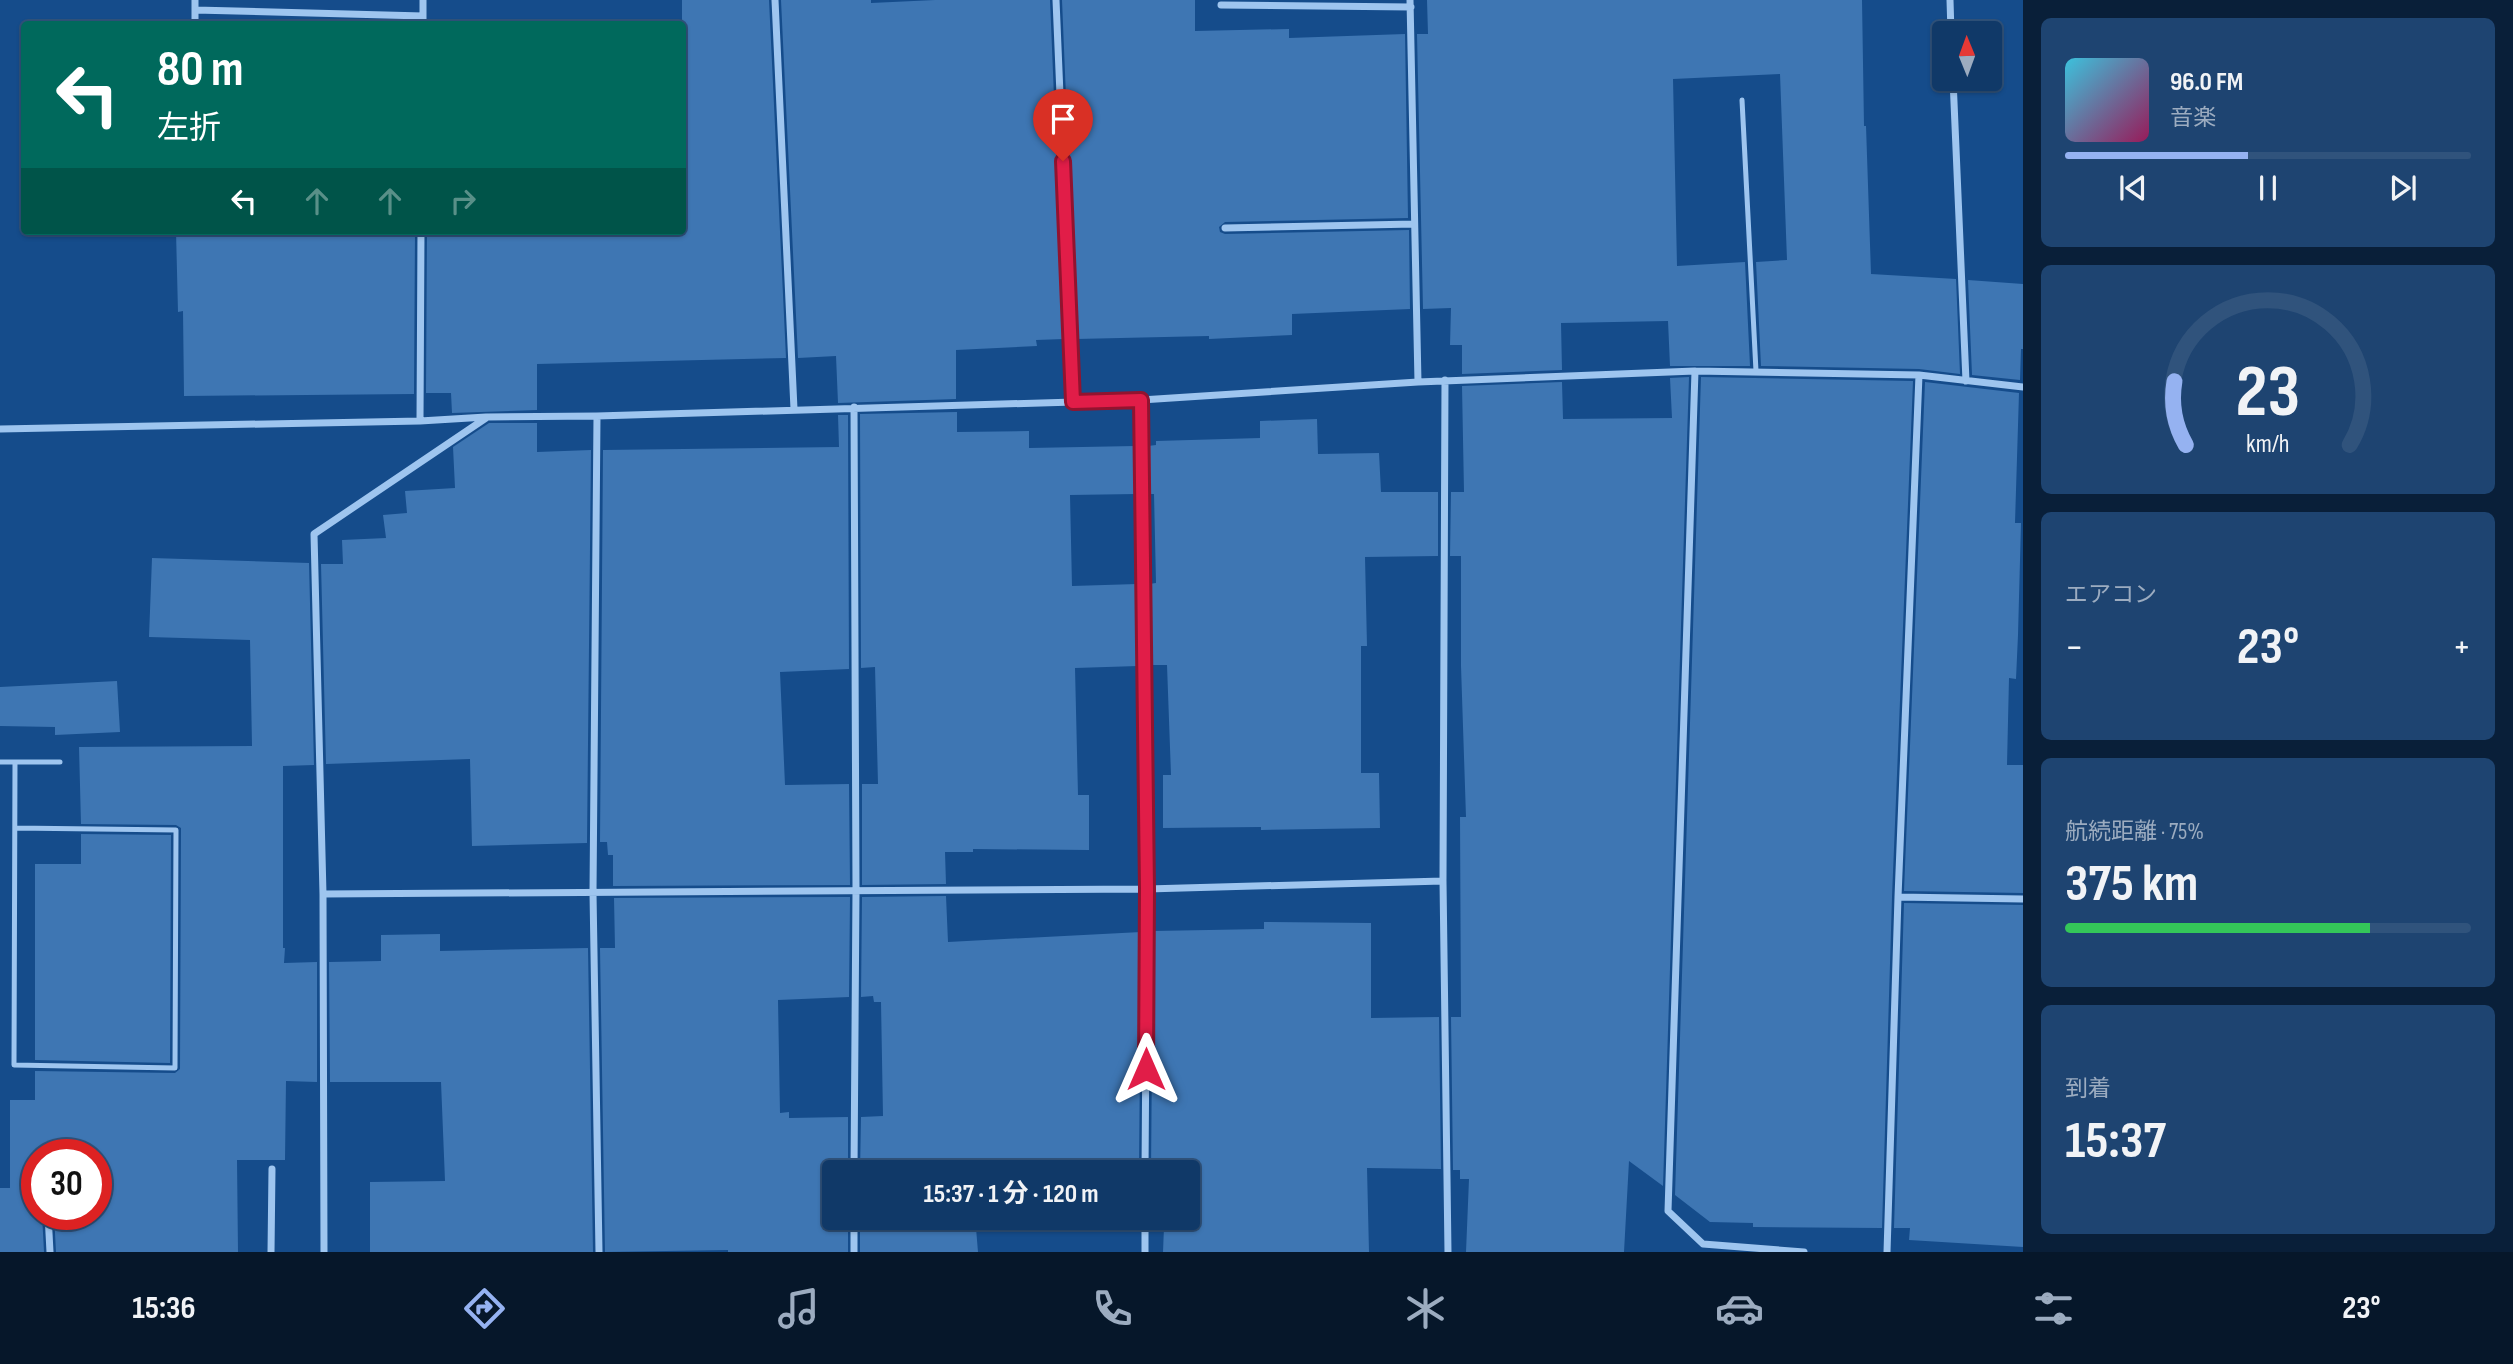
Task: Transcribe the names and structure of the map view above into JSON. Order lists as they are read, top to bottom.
{
  "north": "top",
  "page": {
    "turn": ["80 m", "左折"],
    "song": ["96.0 FM", "音楽"],
    "tile": [
      "エアコン",
      ["航続距離 · 75%", "375 km"],
      ["到着", "15:37"]
    ],
    "heat": ["−", "23°", "+"],
    "limit": "30",
    "trip": "15:37 · 1 分 · 120 m",
    "tabs": ["15:36", "23°"],
    "gauge": ["23", "km/h"]
  }
}
